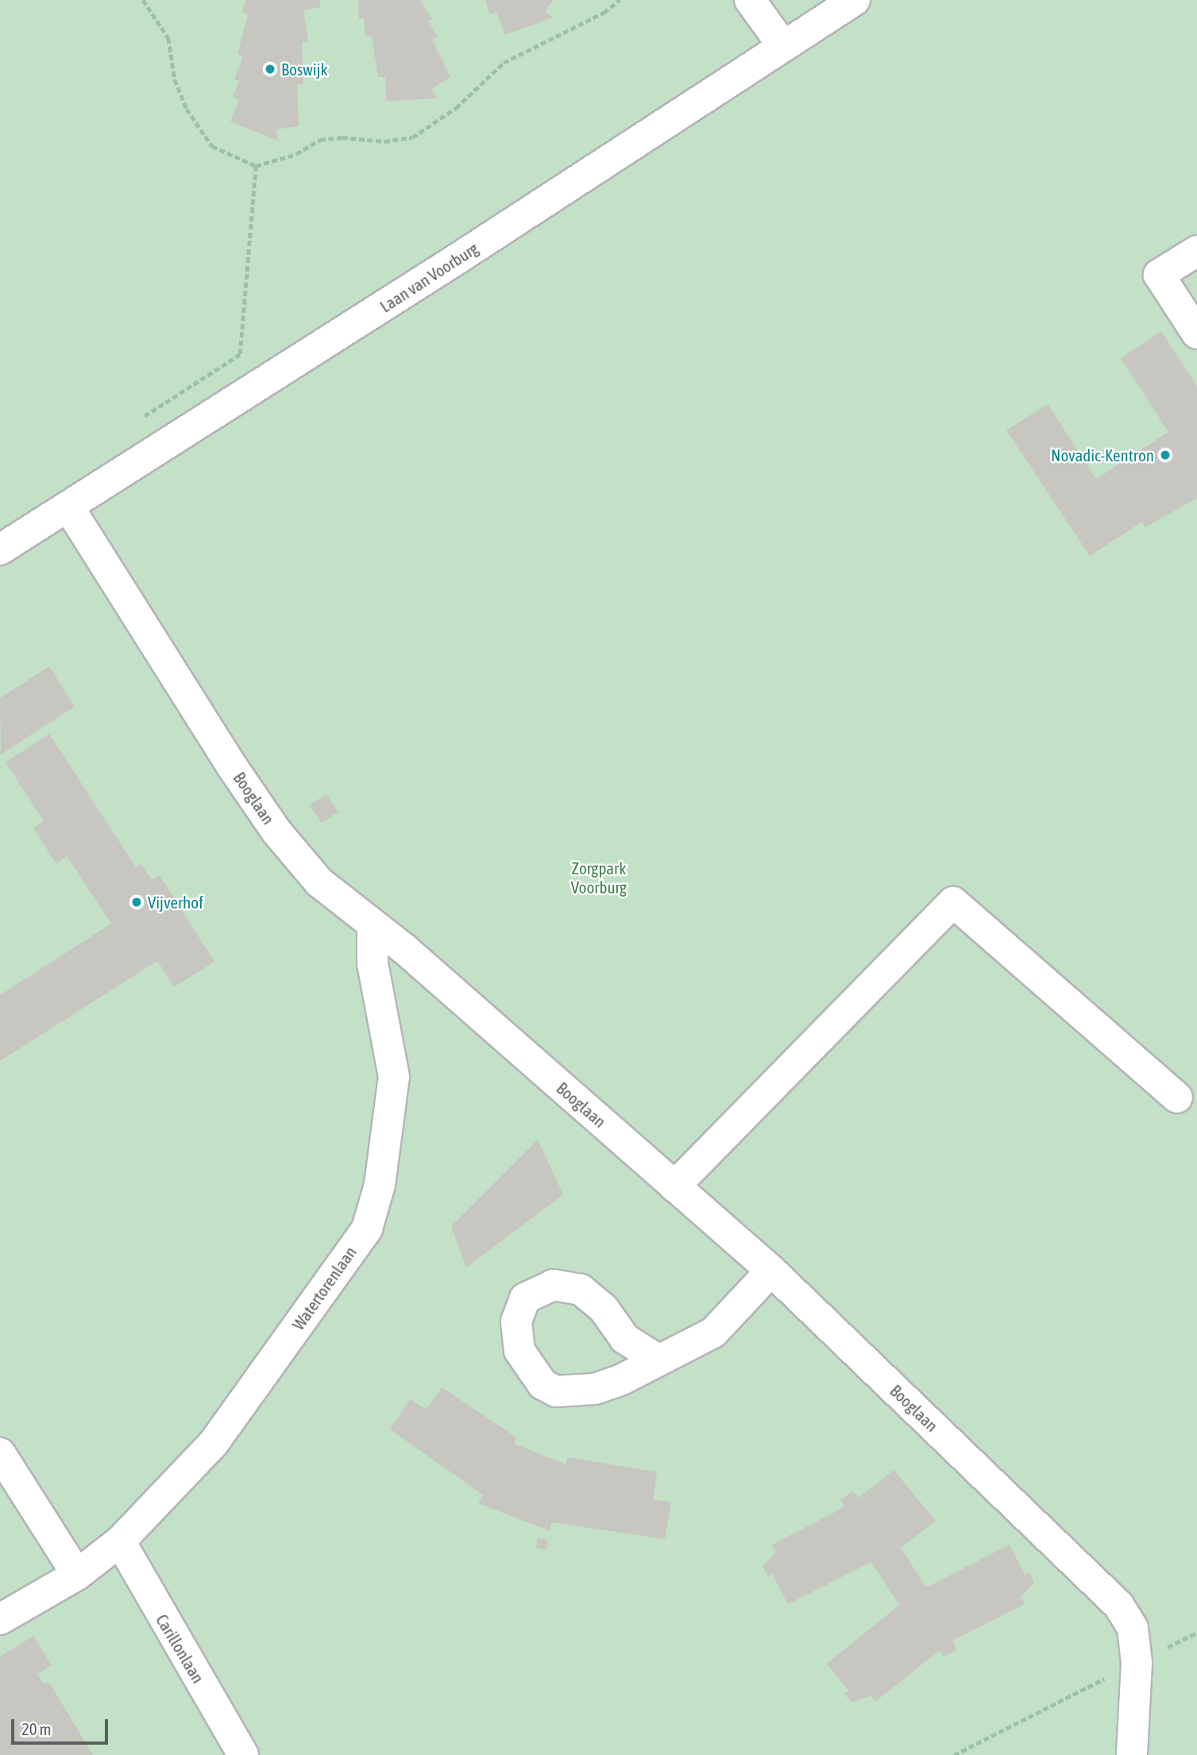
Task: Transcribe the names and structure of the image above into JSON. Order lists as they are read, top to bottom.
{
  "streets": {
    "street": [
      "Laan van Voorburg",
      "Booglaan",
      "Watertorenlaan",
      "Carillonlaan"
    ]
  },
  "crossings": [
    ["Laan van Voorburg", "Booglaan"],
    ["Booglaan", "Watertorenlaan"],
    ["Watertorenlaan", "Carillonlaan"]
  ],
  "parks": ["Zorgpark Voorburg"],
  "places": ["Boswijk", "Novadic-Kentron", "Vijverhof"],
  "scale_bar": "20 m"
}
